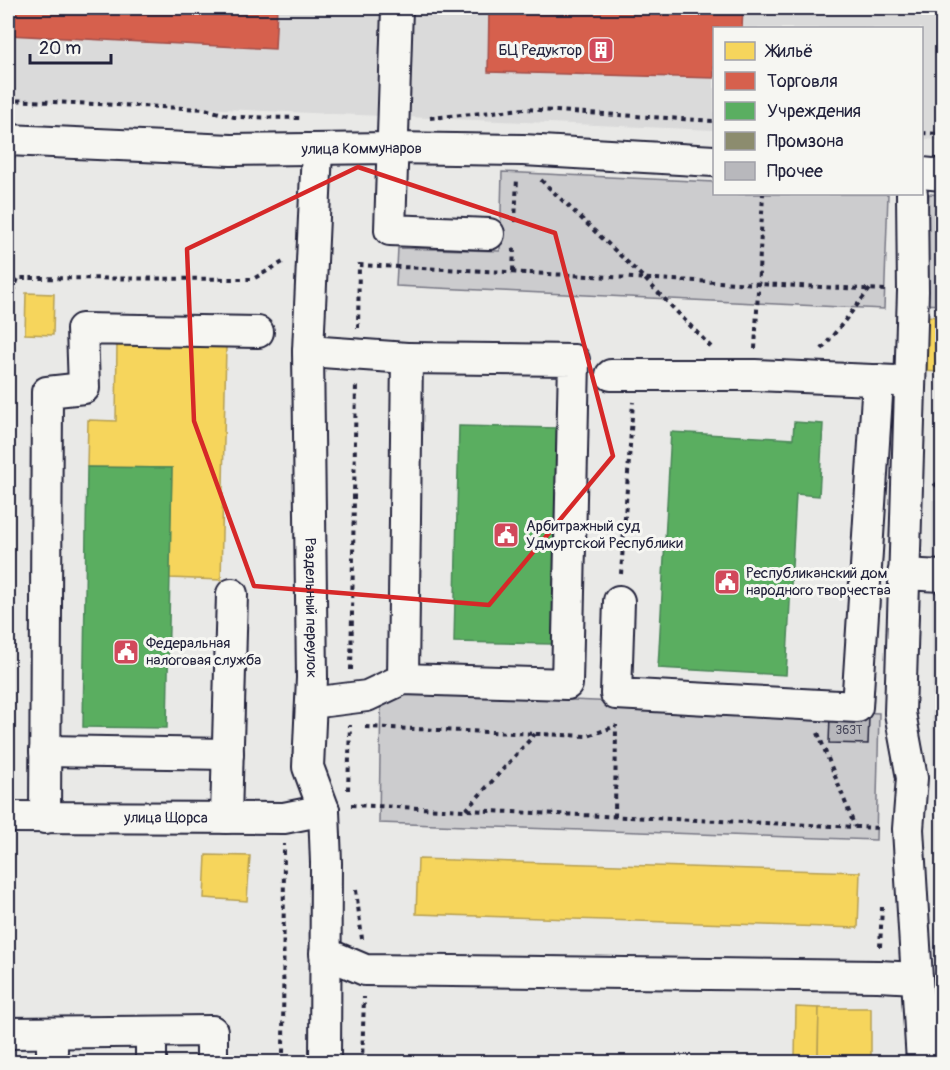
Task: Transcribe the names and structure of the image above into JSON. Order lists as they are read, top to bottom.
{
  "streets": {
    "street": ["улица Коммунаров", "Раздельный переулок", "улица Щорса"]
  },
  "crossings": [
    ["улица Коммунаров", "Раздельный переулок"],
    ["Раздельный переулок", "улица Щорса"]
  ],
  "places": {
    "building": ["БЦ Редуктор"],
    "public building": ["Арбитражный суд Удмуртской Республики", "Республиканский дом народного творчества", "Федеральная налоговая служба"]
  },
  "house_numbers": ["363Т"],
  "legend": [
    "Жильё",
    "Торговля",
    "Учреждения",
    "Промзона",
    "Прочее"
  ],
  "scale_bar": "20 m"
}
